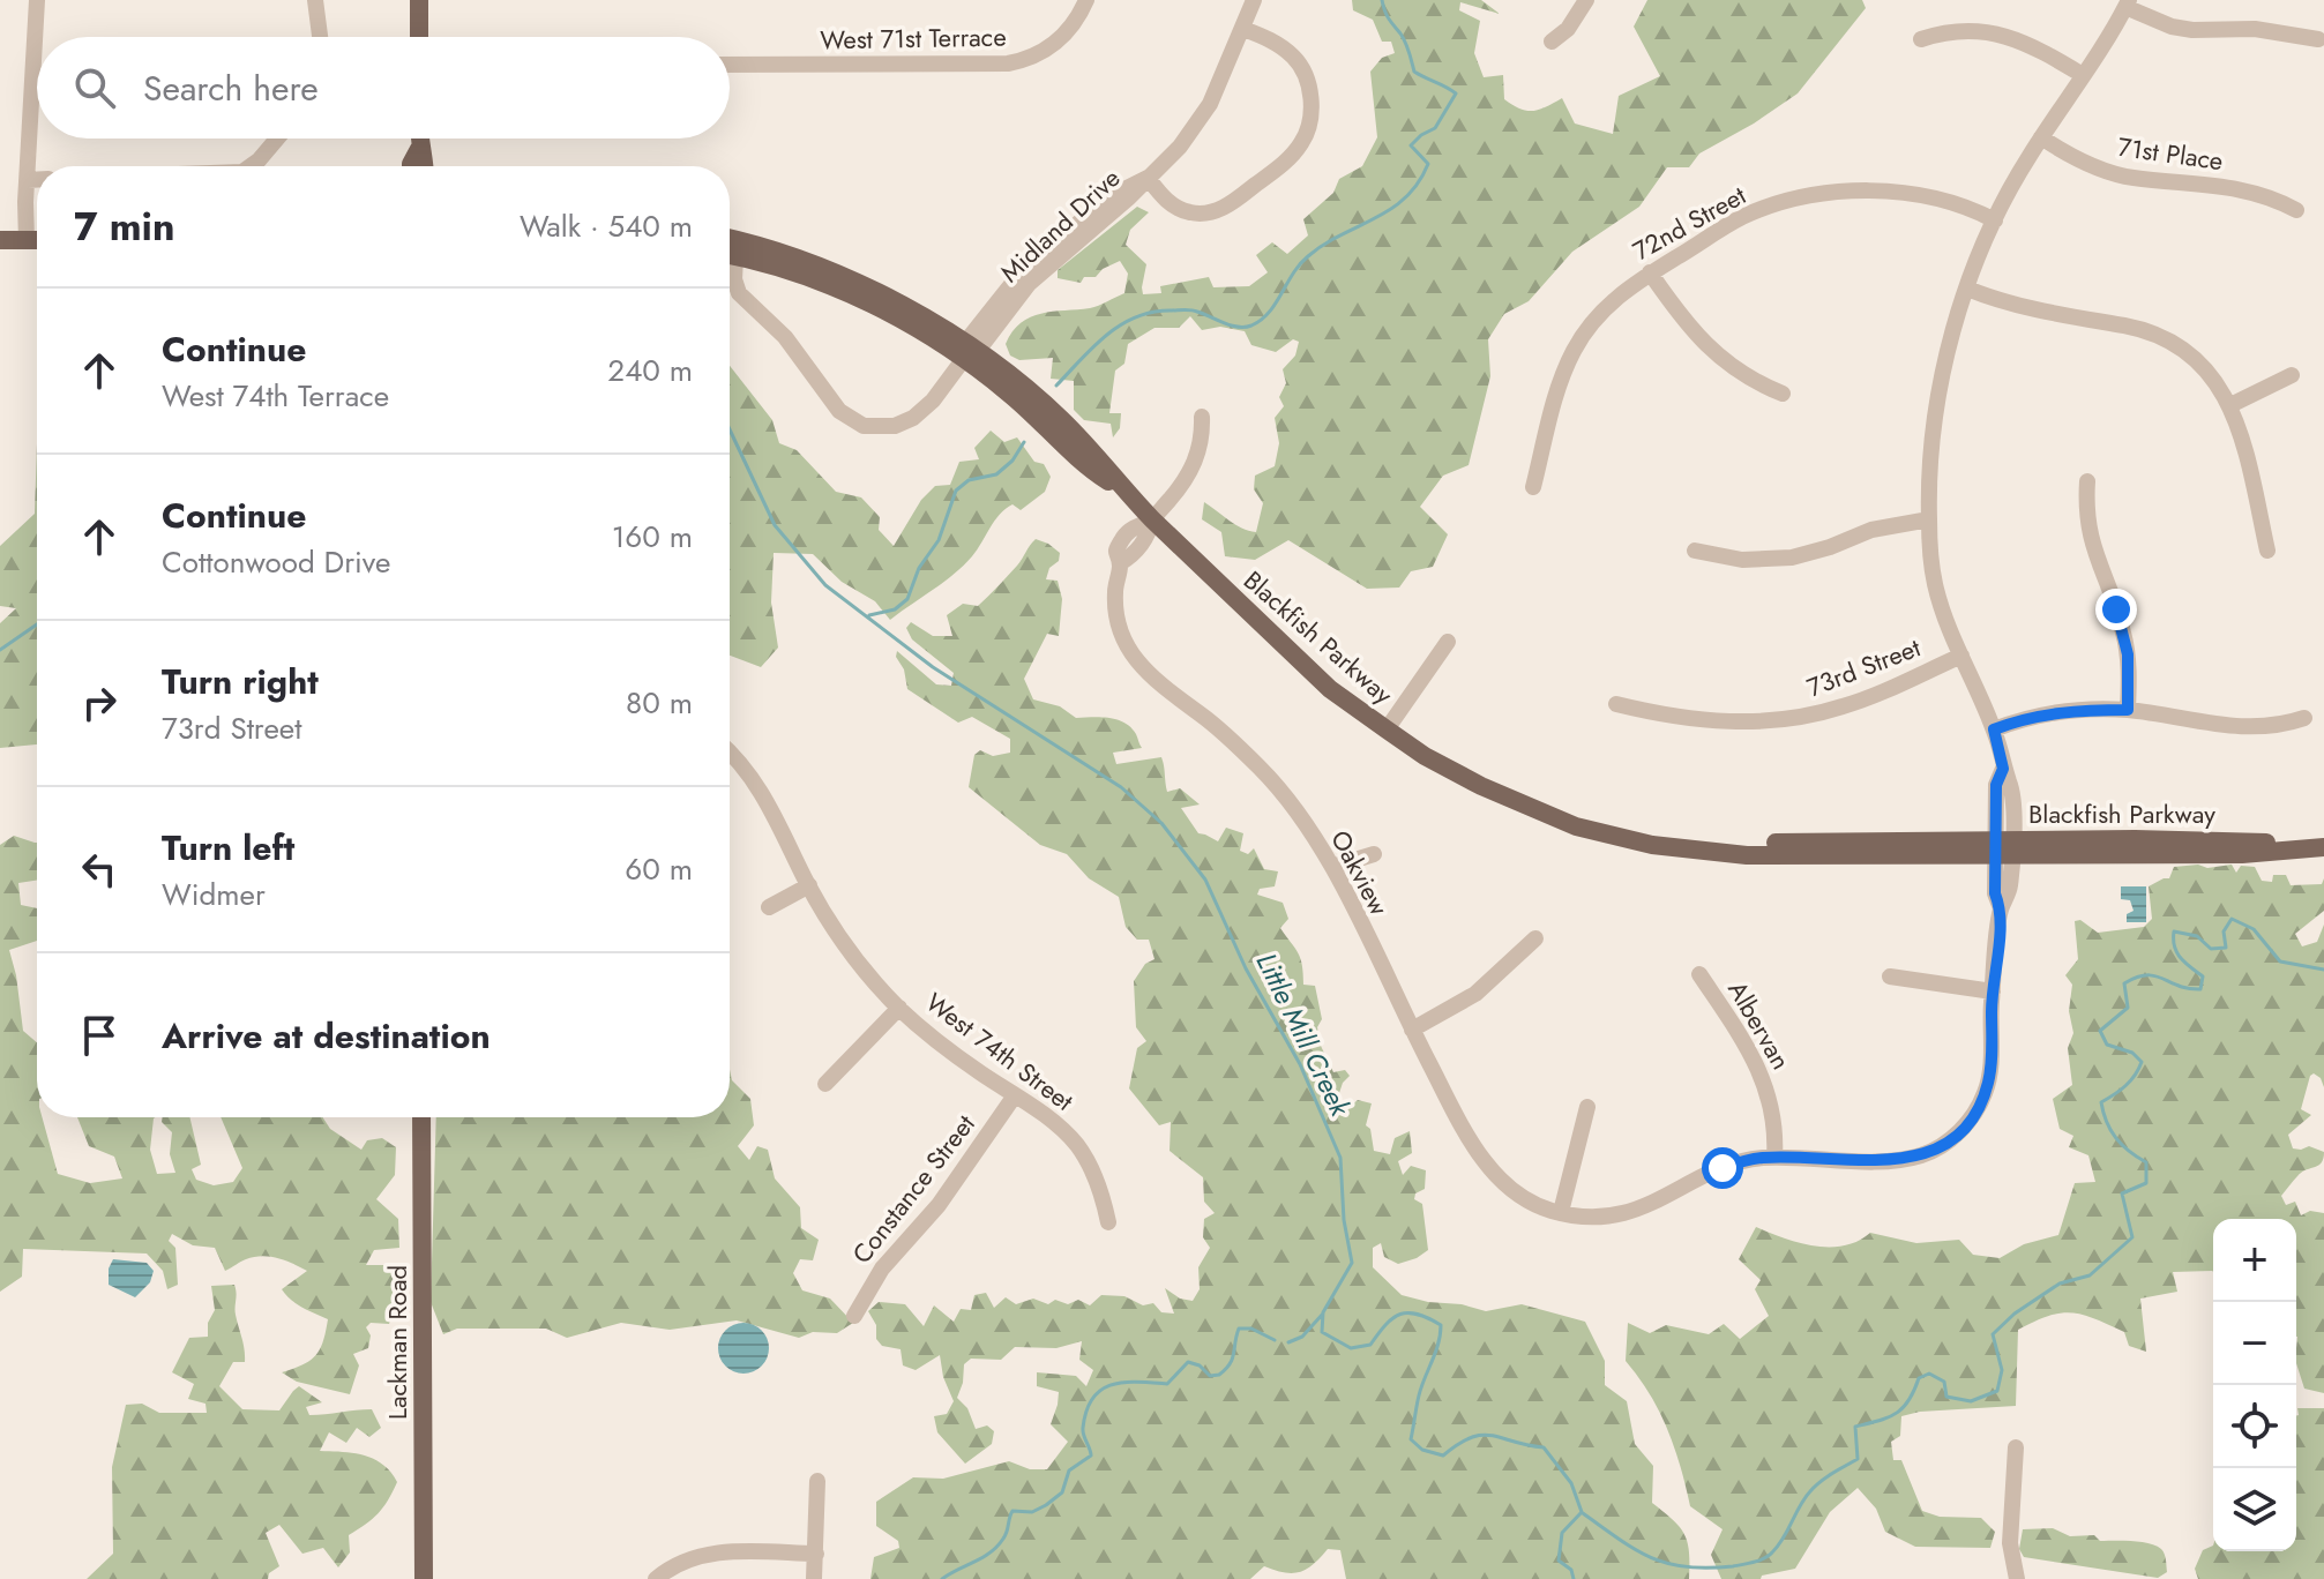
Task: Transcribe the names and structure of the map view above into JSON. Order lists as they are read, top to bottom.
{
  "streets": {
    "main road": ["Blackfish Parkway", "Lackman Road"],
    "street": [
      "West 71st Terrace",
      "71st Place",
      "72nd Street",
      "Midland Drive",
      "73rd Street",
      "Oakview",
      "Albervan",
      "West 74th Street",
      "Constance Street"
    ]
  },
  "crossings": [
    ["71st Place", "Oakview"],
    ["72nd Street", "Oakview"],
    ["Midland Drive", "Blackfish Parkway"],
    ["Blackfish Parkway", "Oakview"],
    ["73rd Street", "Oakview"],
    ["Oakview", "Albervan"],
    ["West 74th Street", "Constance Street"]
  ],
  "water": ["Little Mill Creek"],
  "page": {
    "search": "Search here",
    "heading": ["7 min", "Walk · 540 m"],
    "list": [
      ["Continue", "West 74th Terrace", "240 m"],
      ["Continue", "Cottonwood Drive", "160 m"],
      ["Turn right", "73rd Street", "80 m"],
      ["Turn left", "Widmer", "60 m"],
      "Arrive at destination"
    ],
    "map_buttons": ["+", "−"]
  }
}
